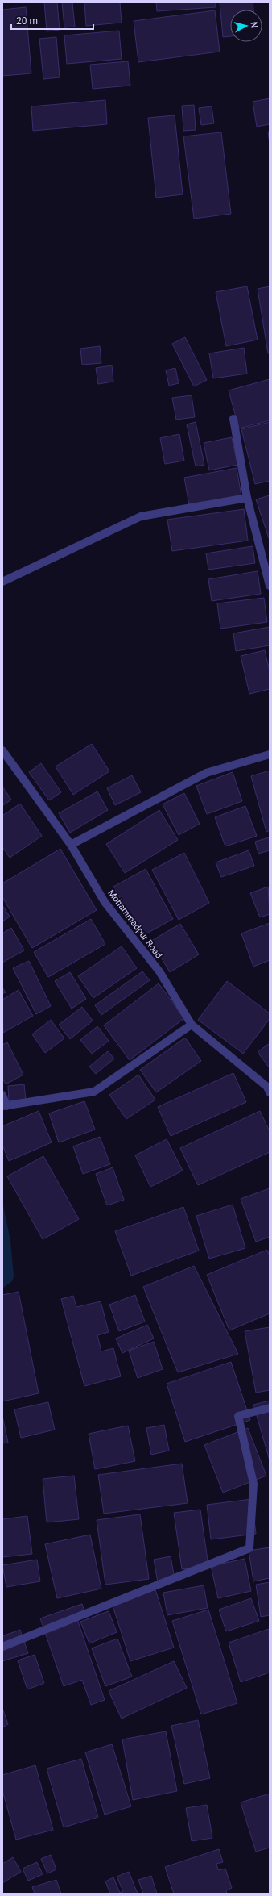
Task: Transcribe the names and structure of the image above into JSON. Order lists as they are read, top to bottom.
{
  "streets": {
    "street": ["Mohammadpur Road"]
  },
  "scale_bar": "20 m",
  "north": "right"
}
